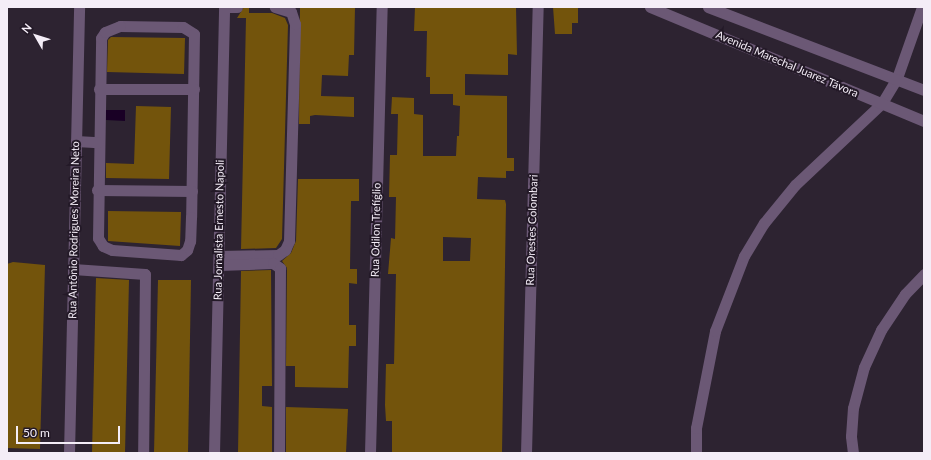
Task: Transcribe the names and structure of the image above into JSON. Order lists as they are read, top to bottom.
{
  "streets": {
    "street": [
      "Avenida Marechal Juarez Távora",
      "Rua Antônio Rodrigues Moreira Neto",
      "Rua Jornalista Ernesto Napoli",
      "Rua Odilon Trefíglio",
      "Rua Orestes Colombari"
    ]
  },
  "scale_bar": "50 m",
  "north": "top left"
}
